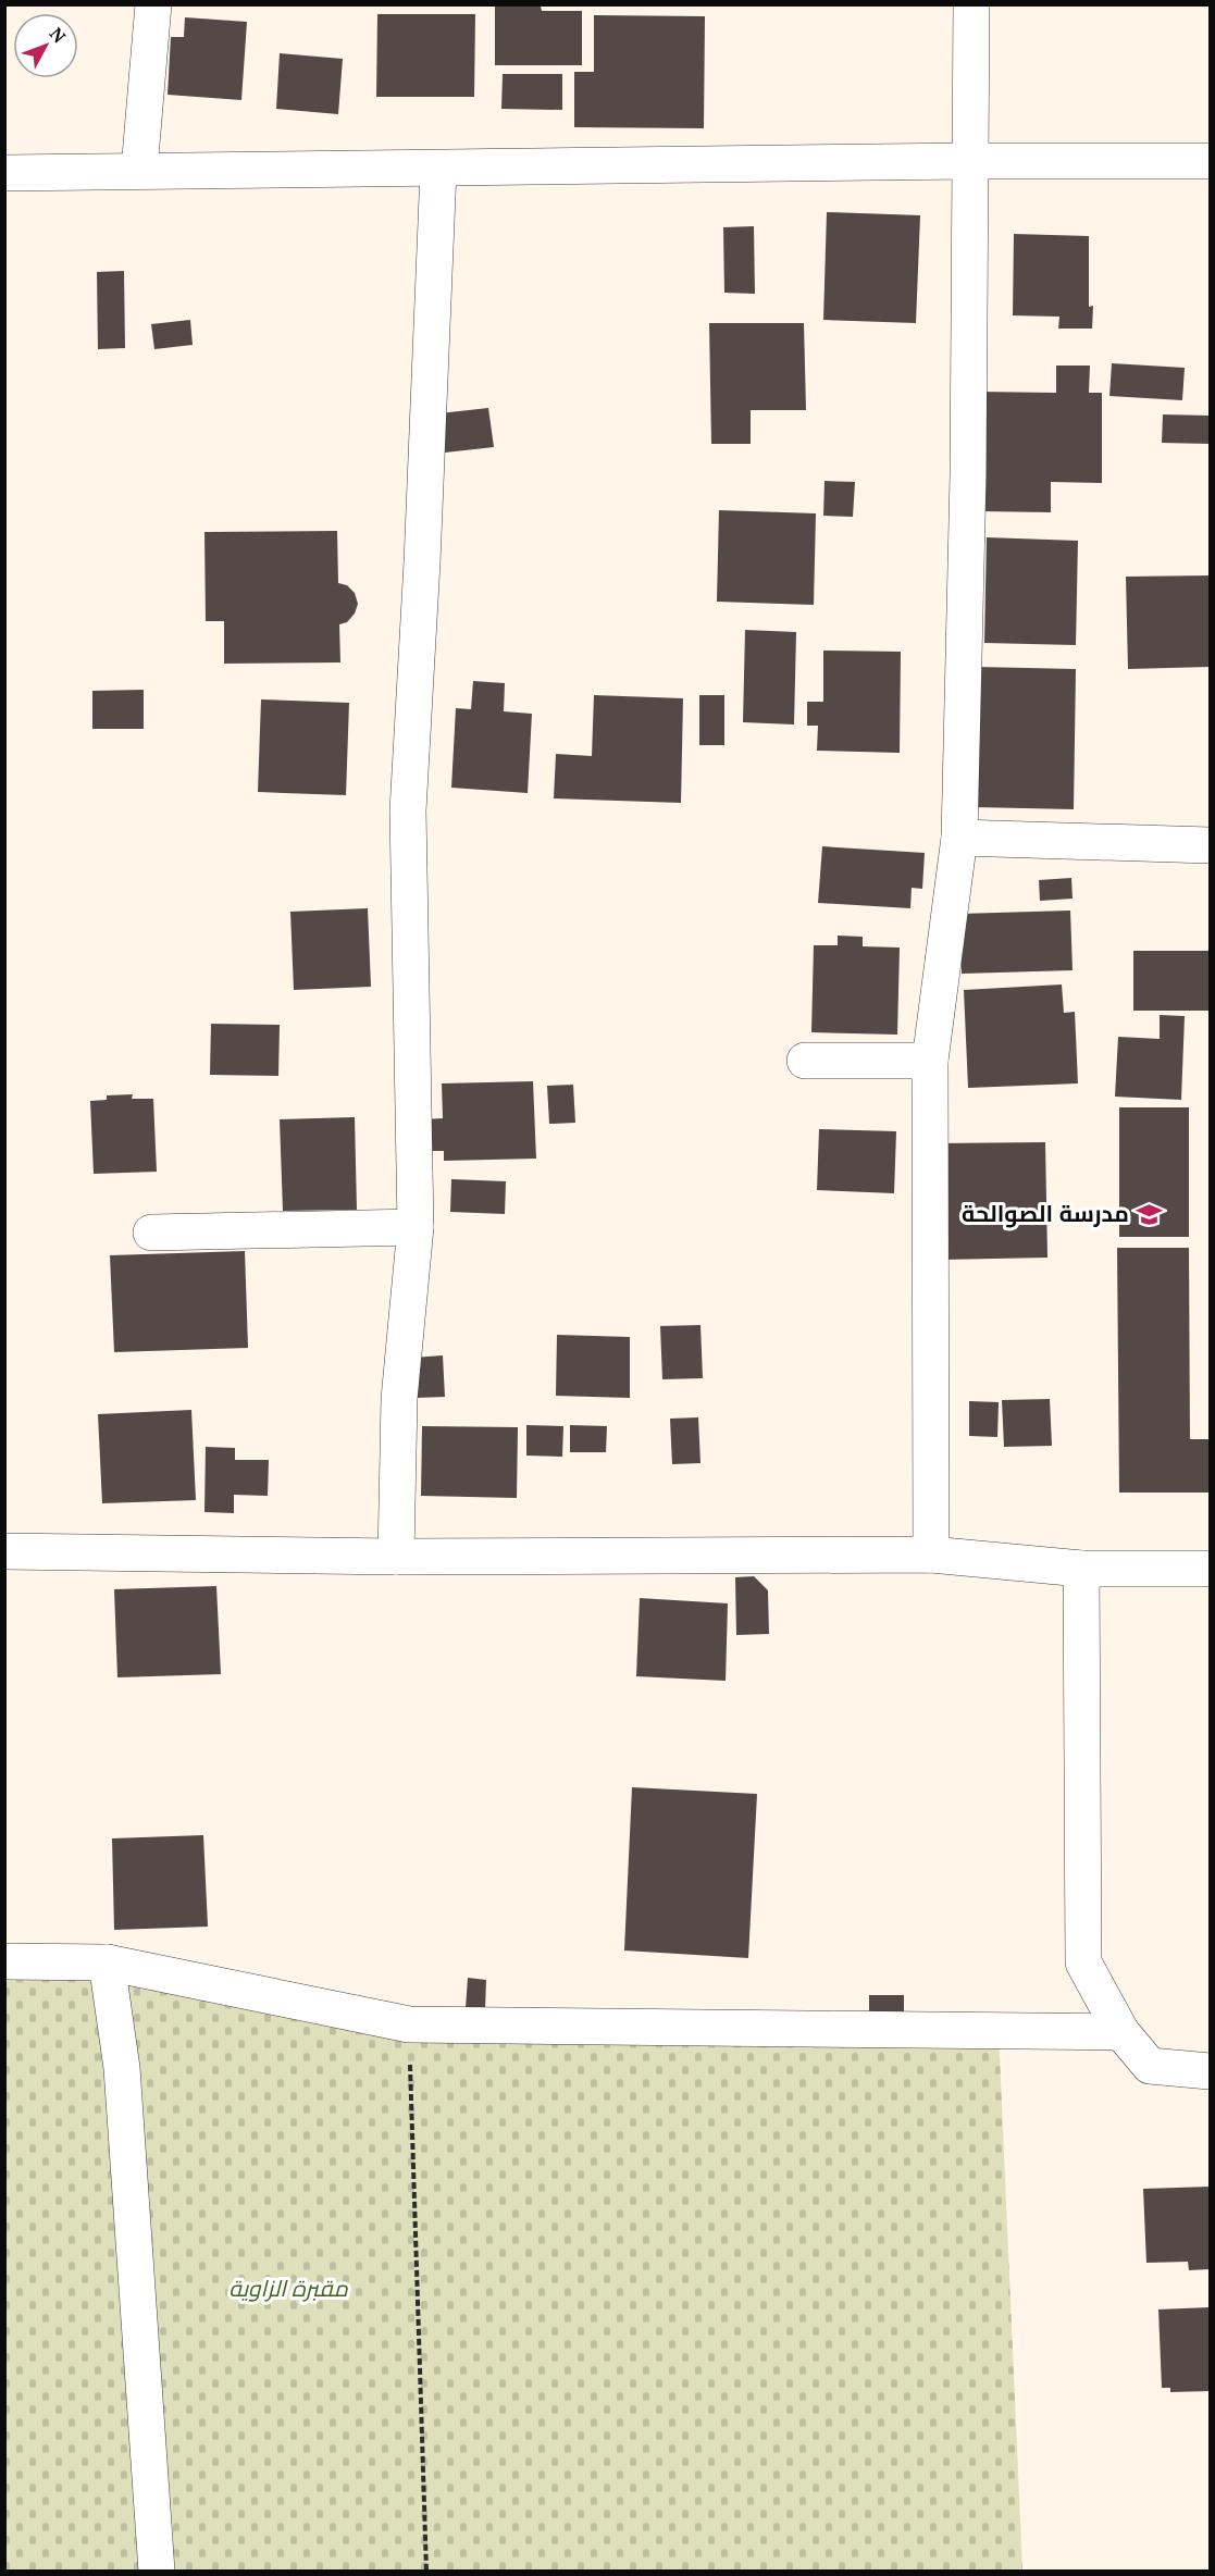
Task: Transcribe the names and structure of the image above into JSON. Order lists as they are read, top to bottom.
{
  "parks": ["مقبرة الزاوية"],
  "places": {
    "school or university": ["مدرسة الصوالحة"]
  },
  "north": "top right"
}
